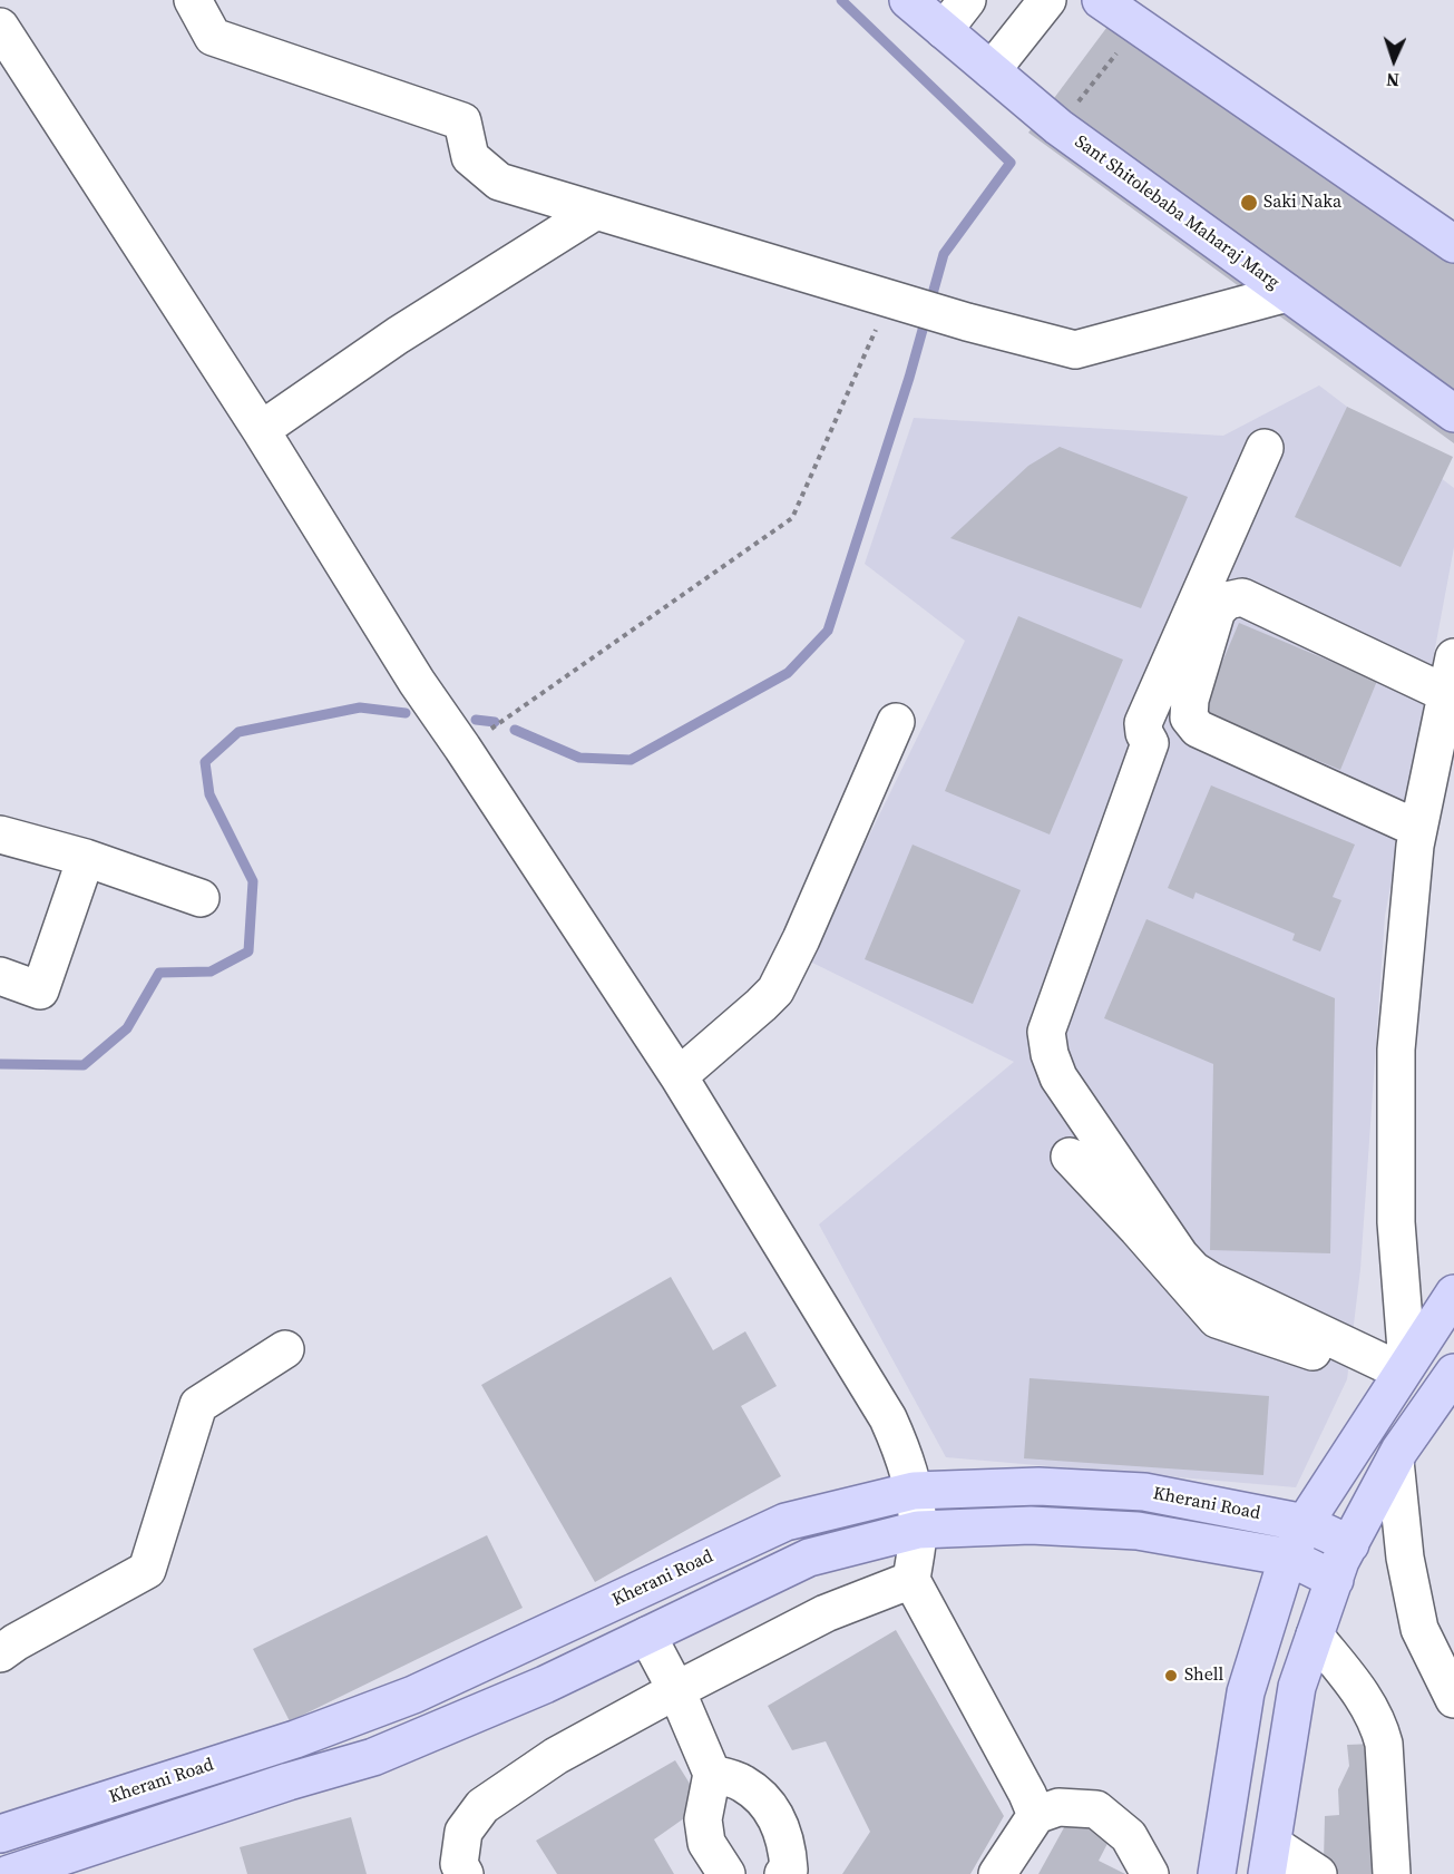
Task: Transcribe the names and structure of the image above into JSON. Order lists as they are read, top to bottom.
{
  "streets": {
    "main road": ["Sant Shitolebaba Maharaj Marg", "Kherani Road"]
  },
  "places": ["Saki Naka", "Shell"],
  "north": "bottom"
}
